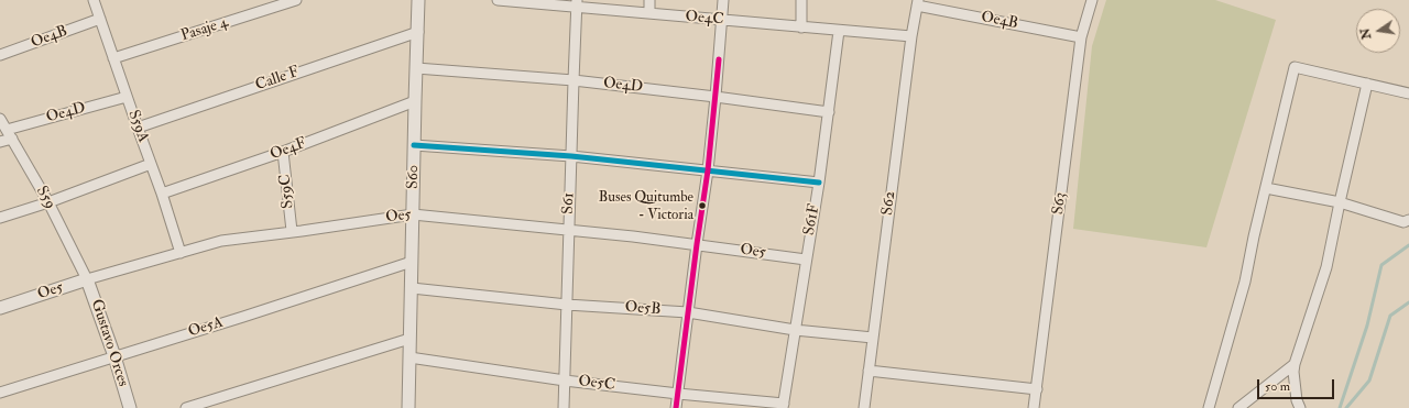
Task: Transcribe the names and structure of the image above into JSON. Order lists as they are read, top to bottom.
{
  "streets": {
    "street": [
      "Oe4C",
      "Oe4B",
      "Pasaje 4",
      "Calle F",
      "Oe4D",
      "S59A",
      "Oe4F",
      "S60",
      "S59C",
      "S59",
      "S61",
      "S62",
      "S63",
      "Oe5",
      "S61F",
      "Oe5B",
      "Oe5A",
      "Gustavo Orces",
      "Oe5C"
    ]
  },
  "crossings": [
    ["Oe4C", "S61"],
    ["Oe4C", "S62"],
    ["Oe4C", "S61F"],
    ["Oe4B", "S59A"],
    ["Oe4B", "S62"],
    ["Oe4B", "S63"],
    ["Pasaje 4", "S59A"],
    ["Calle F", "S59A"],
    ["Calle F", "S60"],
    ["Oe4D", "S59A"],
    ["Oe4D", "S60"],
    ["Oe4D", "S59"],
    ["Oe4D", "S61"],
    ["Oe4D", "S61F"],
    ["S59A", "Oe4F"],
    ["S59A", "Oe5"],
    ["Oe4F", "S60"],
    ["Oe4F", "S59C"],
    ["S60", "Oe5"],
    ["S60", "Oe5B"],
    ["S60", "Oe5A"],
    ["S60", "Oe5C"],
    ["S59C", "Oe5"],
    ["S59", "Oe5"],
    ["S59", "Gustavo Orces"],
    ["S61", "Oe5"],
    ["S61", "Oe5B"],
    ["S61", "Oe5C"],
    ["S62", "Oe5B"],
    ["Oe5", "S61F"],
    ["Oe5", "Gustavo Orces"],
    ["S61F", "Oe5B"],
    ["S61F", "Oe5C"],
    ["Oe5A", "Gustavo Orces"]
  ],
  "places": ["Buses Quitumbe - Victoria"],
  "scale_bar": "50 m",
  "north": "left"
}
